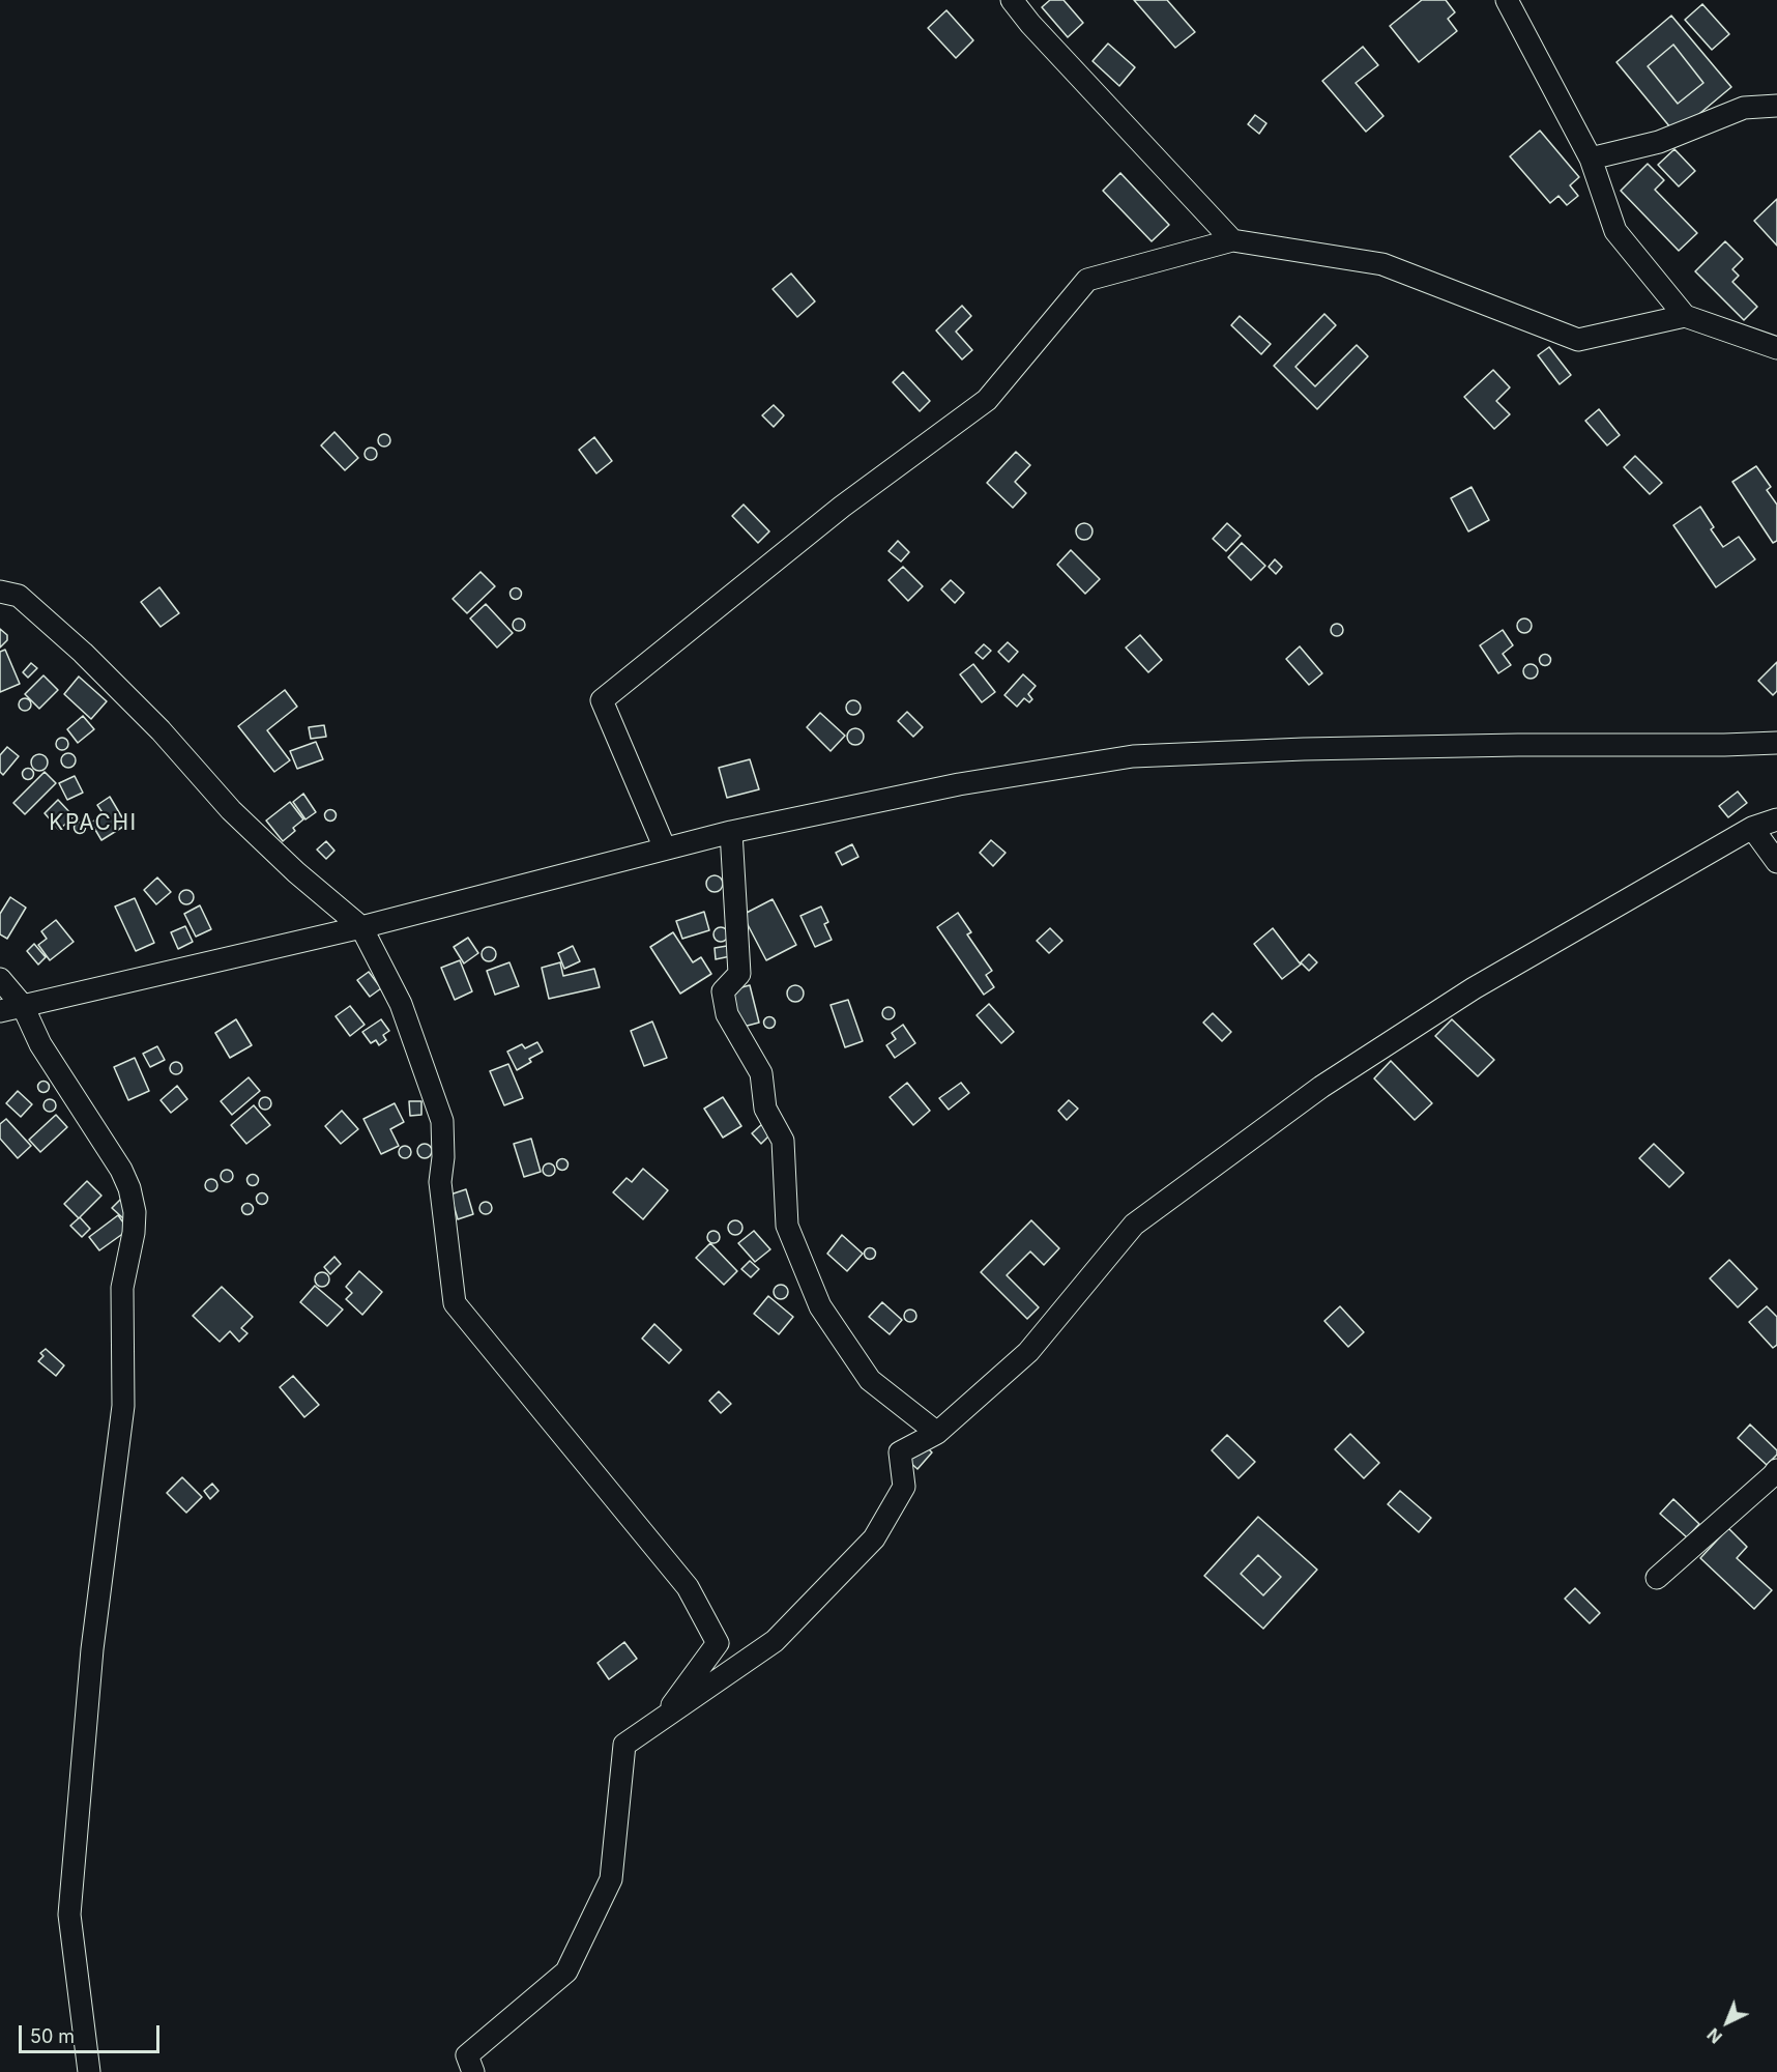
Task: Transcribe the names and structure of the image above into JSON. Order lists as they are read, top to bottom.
{
  "districts": ["KPACHI"],
  "scale_bar": "50 m",
  "north": "bottom left"
}
